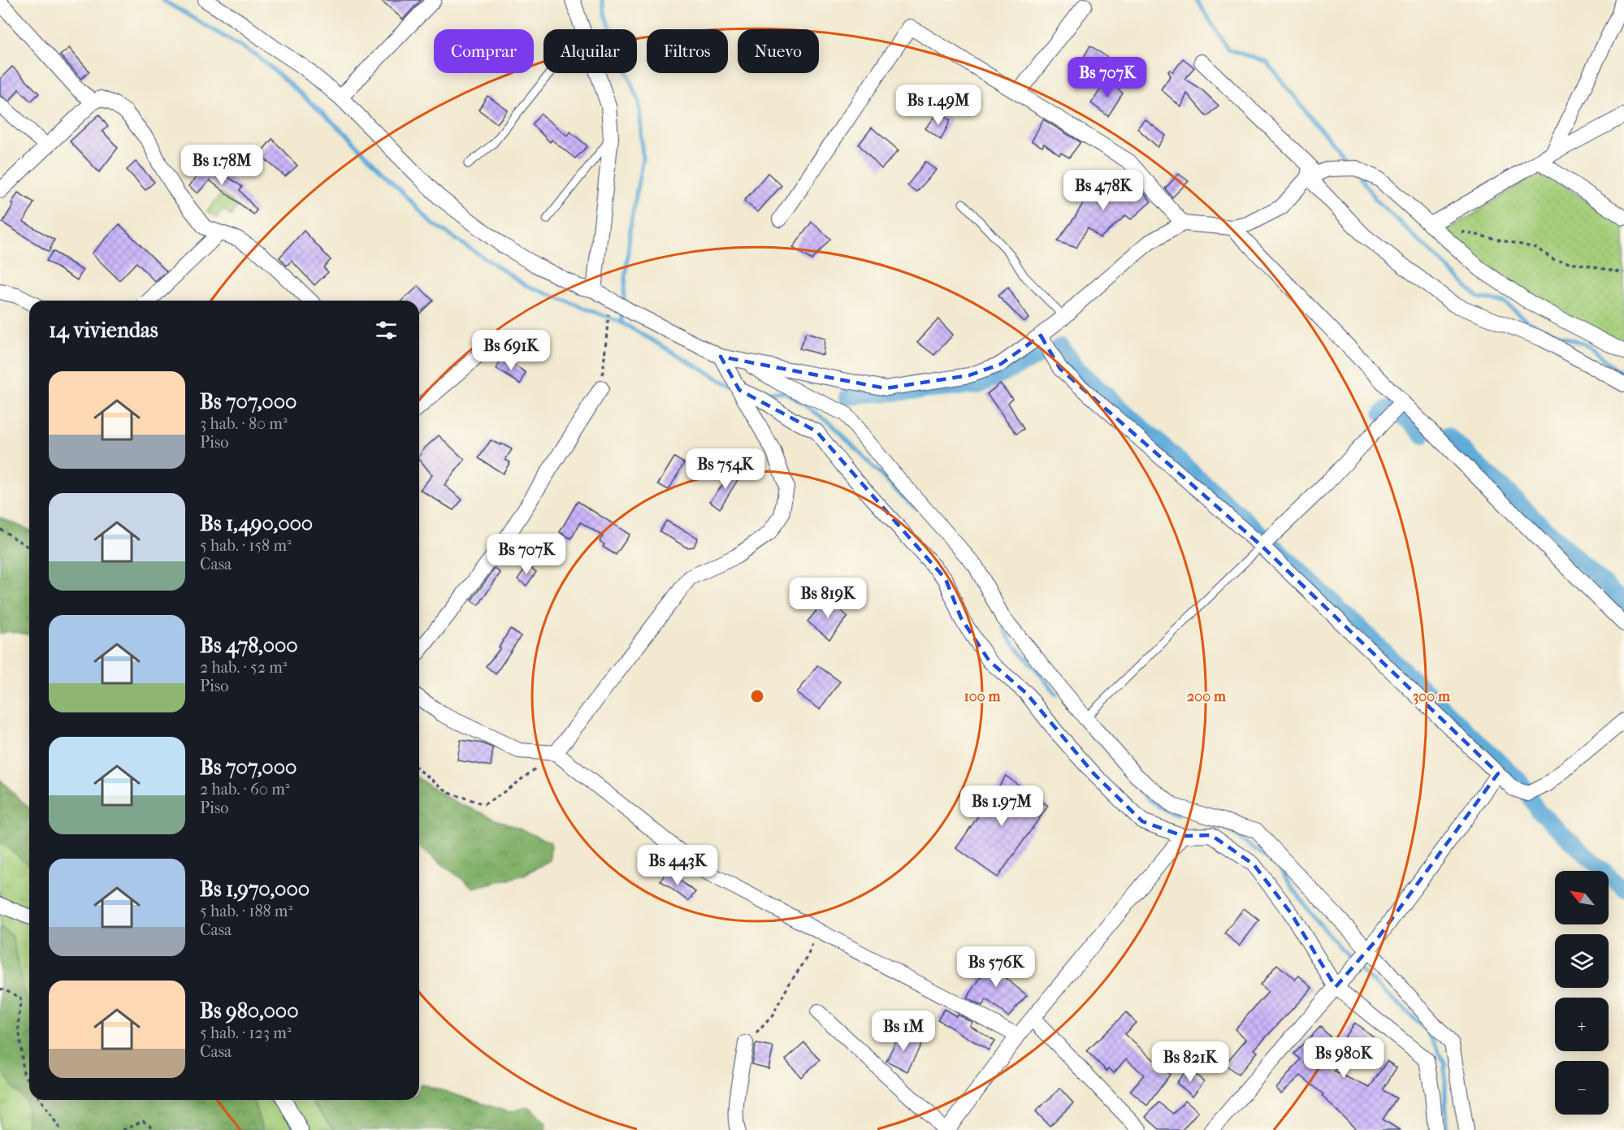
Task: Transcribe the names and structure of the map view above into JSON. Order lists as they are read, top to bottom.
{
  "north": "top left",
  "page": {
    "chip": [
      "Comprar",
      "Alquilar",
      "Filtros",
      "Nuevo"
    ],
    "price": [
      "Bs 707K",
      "Bs 1.49M",
      "Bs 1.78M",
      "Bs 478K",
      "Bs 691K",
      "Bs 754K",
      "Bs 707K",
      "Bs 819K",
      "Bs 1.97M",
      "Bs 443K",
      "Bs 576K",
      "Bs 1M",
      "Bs 980K",
      "Bs 821K"
    ],
    "heading": "14 viviendas",
    "list": [
      {
        "name": "Bs 707,000",
        "note": "3 hab. · 80 m² · Piso"
      },
      {
        "name": "Bs 1,490,000",
        "note": "5 hab. · 158 m² · Casa"
      },
      {
        "name": "Bs 478,000",
        "note": "2 hab. · 52 m² · Piso"
      },
      {
        "name": "Bs 707,000",
        "note": "2 hab. · 60 m² · Piso"
      },
      {
        "name": "Bs 1,970,000",
        "note": "5 hab. · 188 m² · Casa"
      },
      {
        "name": "Bs 980,000",
        "note": "5 hab. · 123 m² · Casa"
      }
    ],
    "map_buttons": ["+", "−"]
  },
  "rings": ["100 m", "200 m", "300 m"]
}
